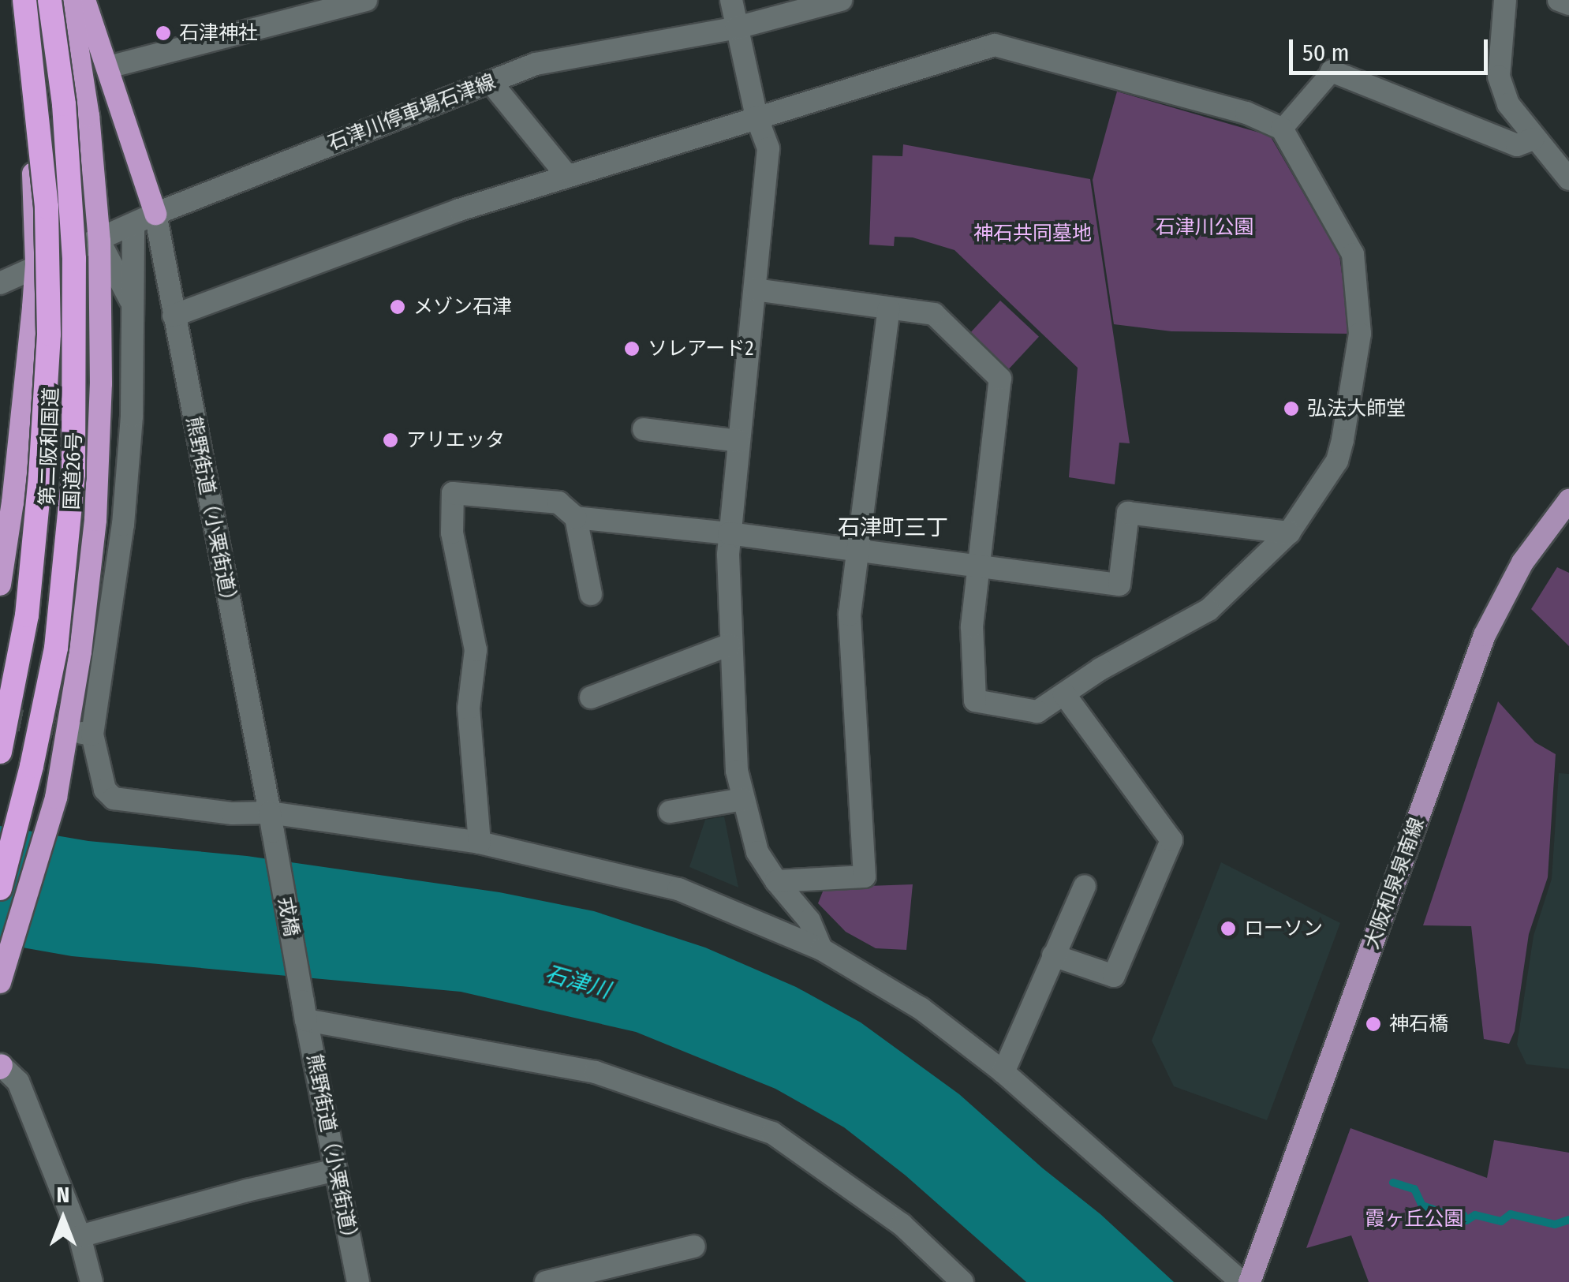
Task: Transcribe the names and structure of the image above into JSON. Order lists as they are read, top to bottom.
{
  "streets": {
    "highway": ["第二阪和国道", "国道26号"],
    "main road": ["大阪和泉泉南線"],
    "street": ["石津川停車場石津線", "熊野街道（小栗街道）", "戎橋"]
  },
  "crossings": [
    ["石津川停車場石津線", "国道26号"],
    ["石津川停車場石津線", "熊野街道（小栗街道）"],
    ["熊野街道（小栗街道）", "戎橋"]
  ],
  "districts": ["石津町三丁"],
  "water": ["石津川"],
  "parks": ["石津川公園", "神石共同墓地", "霞ヶ丘公園"],
  "places": [
    "石津神社",
    "メゾン石津",
    "ソレアード2",
    "弘法大師堂",
    "アリエッタ",
    "ローソン",
    "神石橋"
  ],
  "scale_bar": "50 m",
  "north": "top"
}
